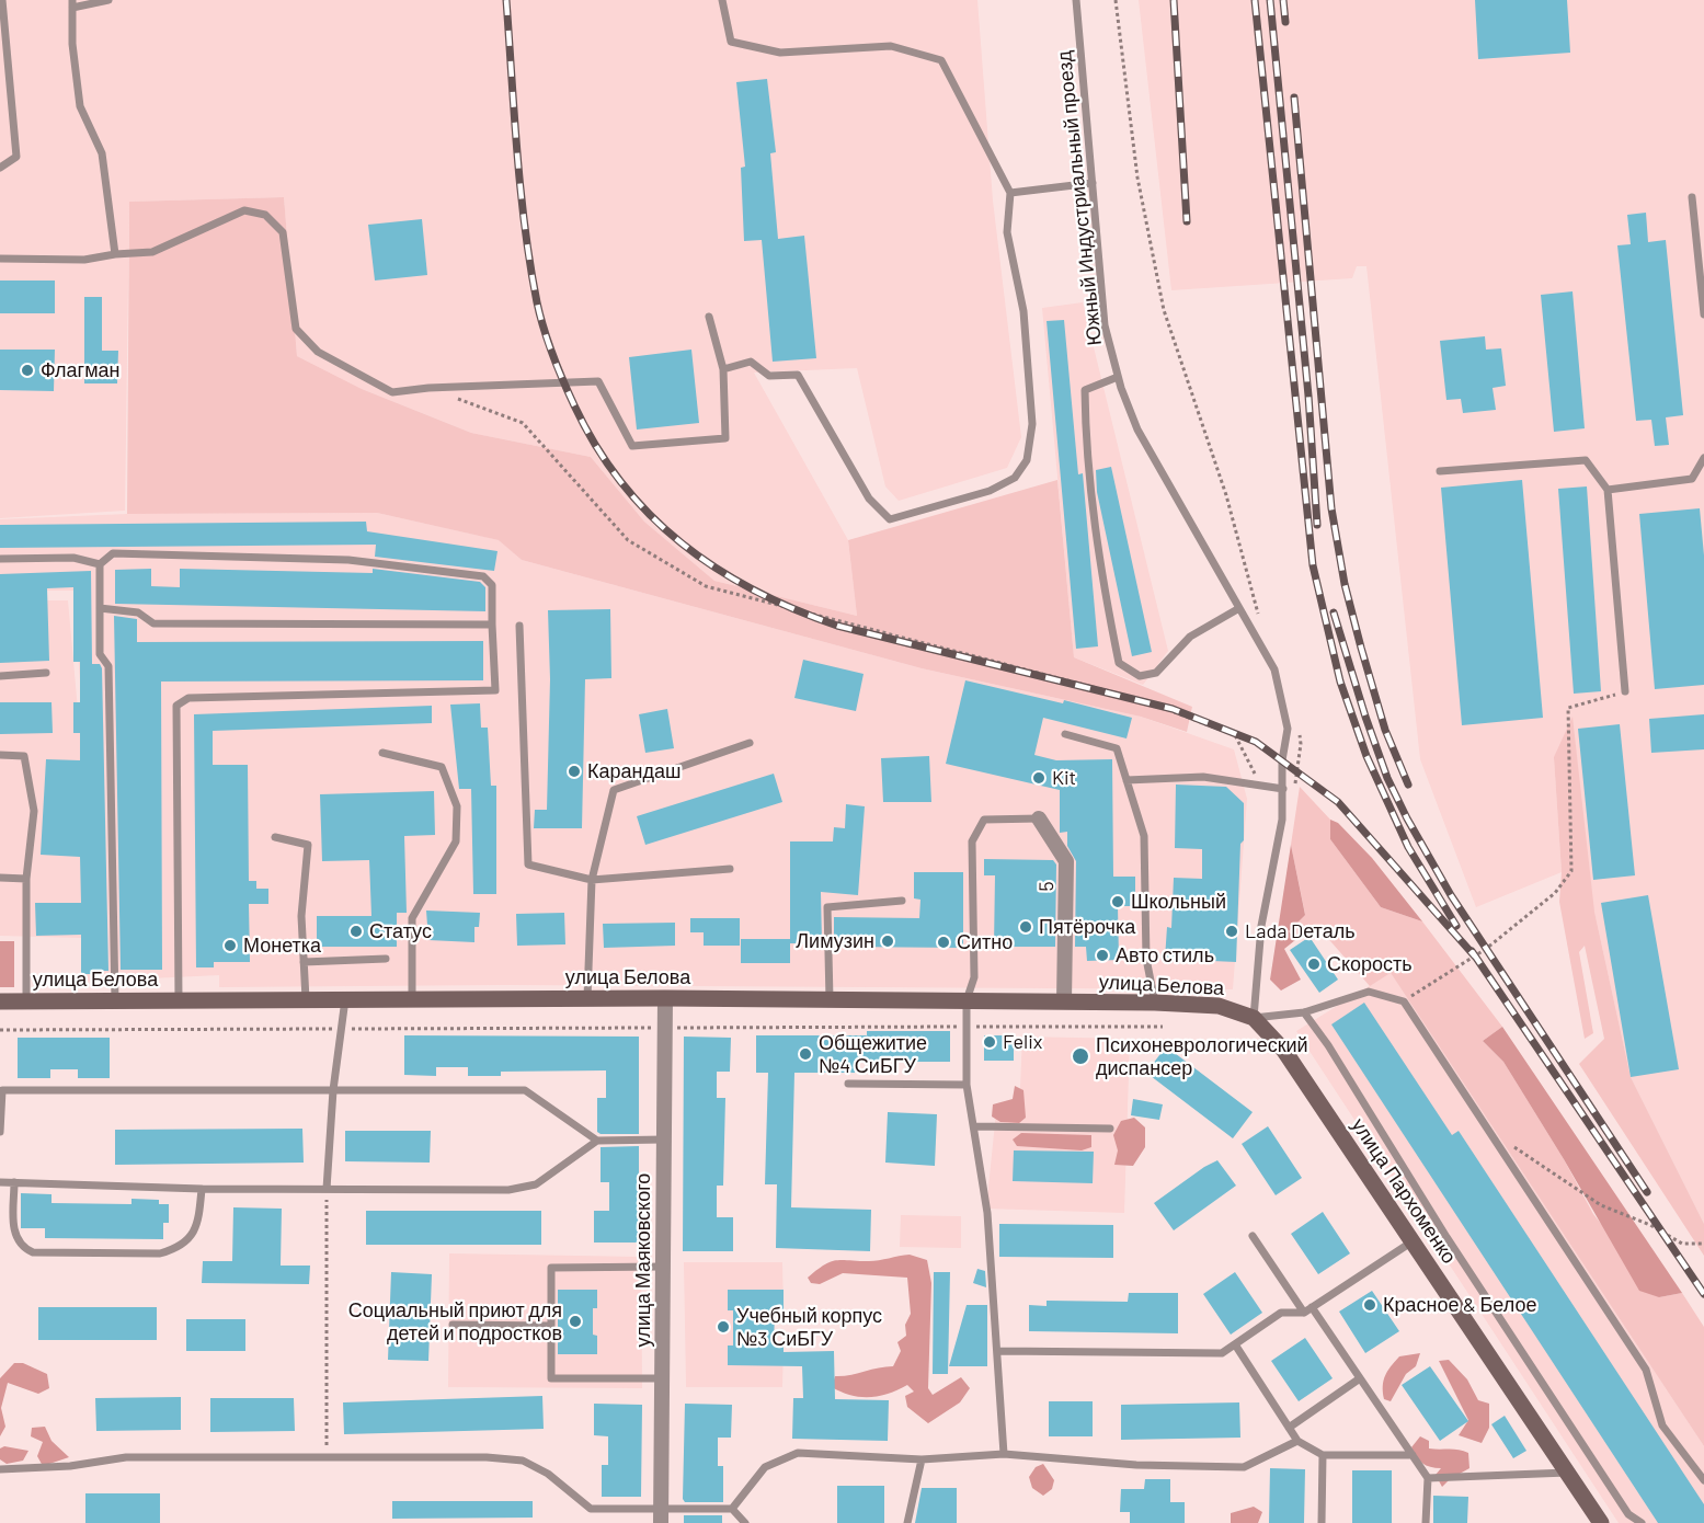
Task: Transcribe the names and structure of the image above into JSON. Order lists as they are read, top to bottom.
{
  "streets": {
    "main road": ["улица Белова", "улица Пархоменко"],
    "street": ["5", "улица Маяковского"],
    "lane": ["Южный Индустриальный проезд"]
  },
  "crossings": [
    ["Южный Индустриальный проезд", "улица Белова"],
    ["Южный Индустриальный проезд", "улица Пархоменко"],
    ["5", "улица Белова"],
    ["улица Белова", "улица Пархоменко"],
    ["улица Белова", "улица Маяковского"]
  ],
  "places": [
    "Флагман",
    "Карандаш",
    "Kit",
    "Школьный",
    "Пятёрочка",
    "Статус",
    "Lada Dеталь",
    "Лимузин",
    "Ситно",
    "Монетка",
    "Авто стиль",
    "Скорость",
    "Felix",
    "Общежитие №4 СиБГУ",
    "Психоневрологический диспансер",
    "Красное & Белое",
    "Социальный приют для детей и подростков",
    "Учебный корпус №3 СиБГУ"
  ]
}
